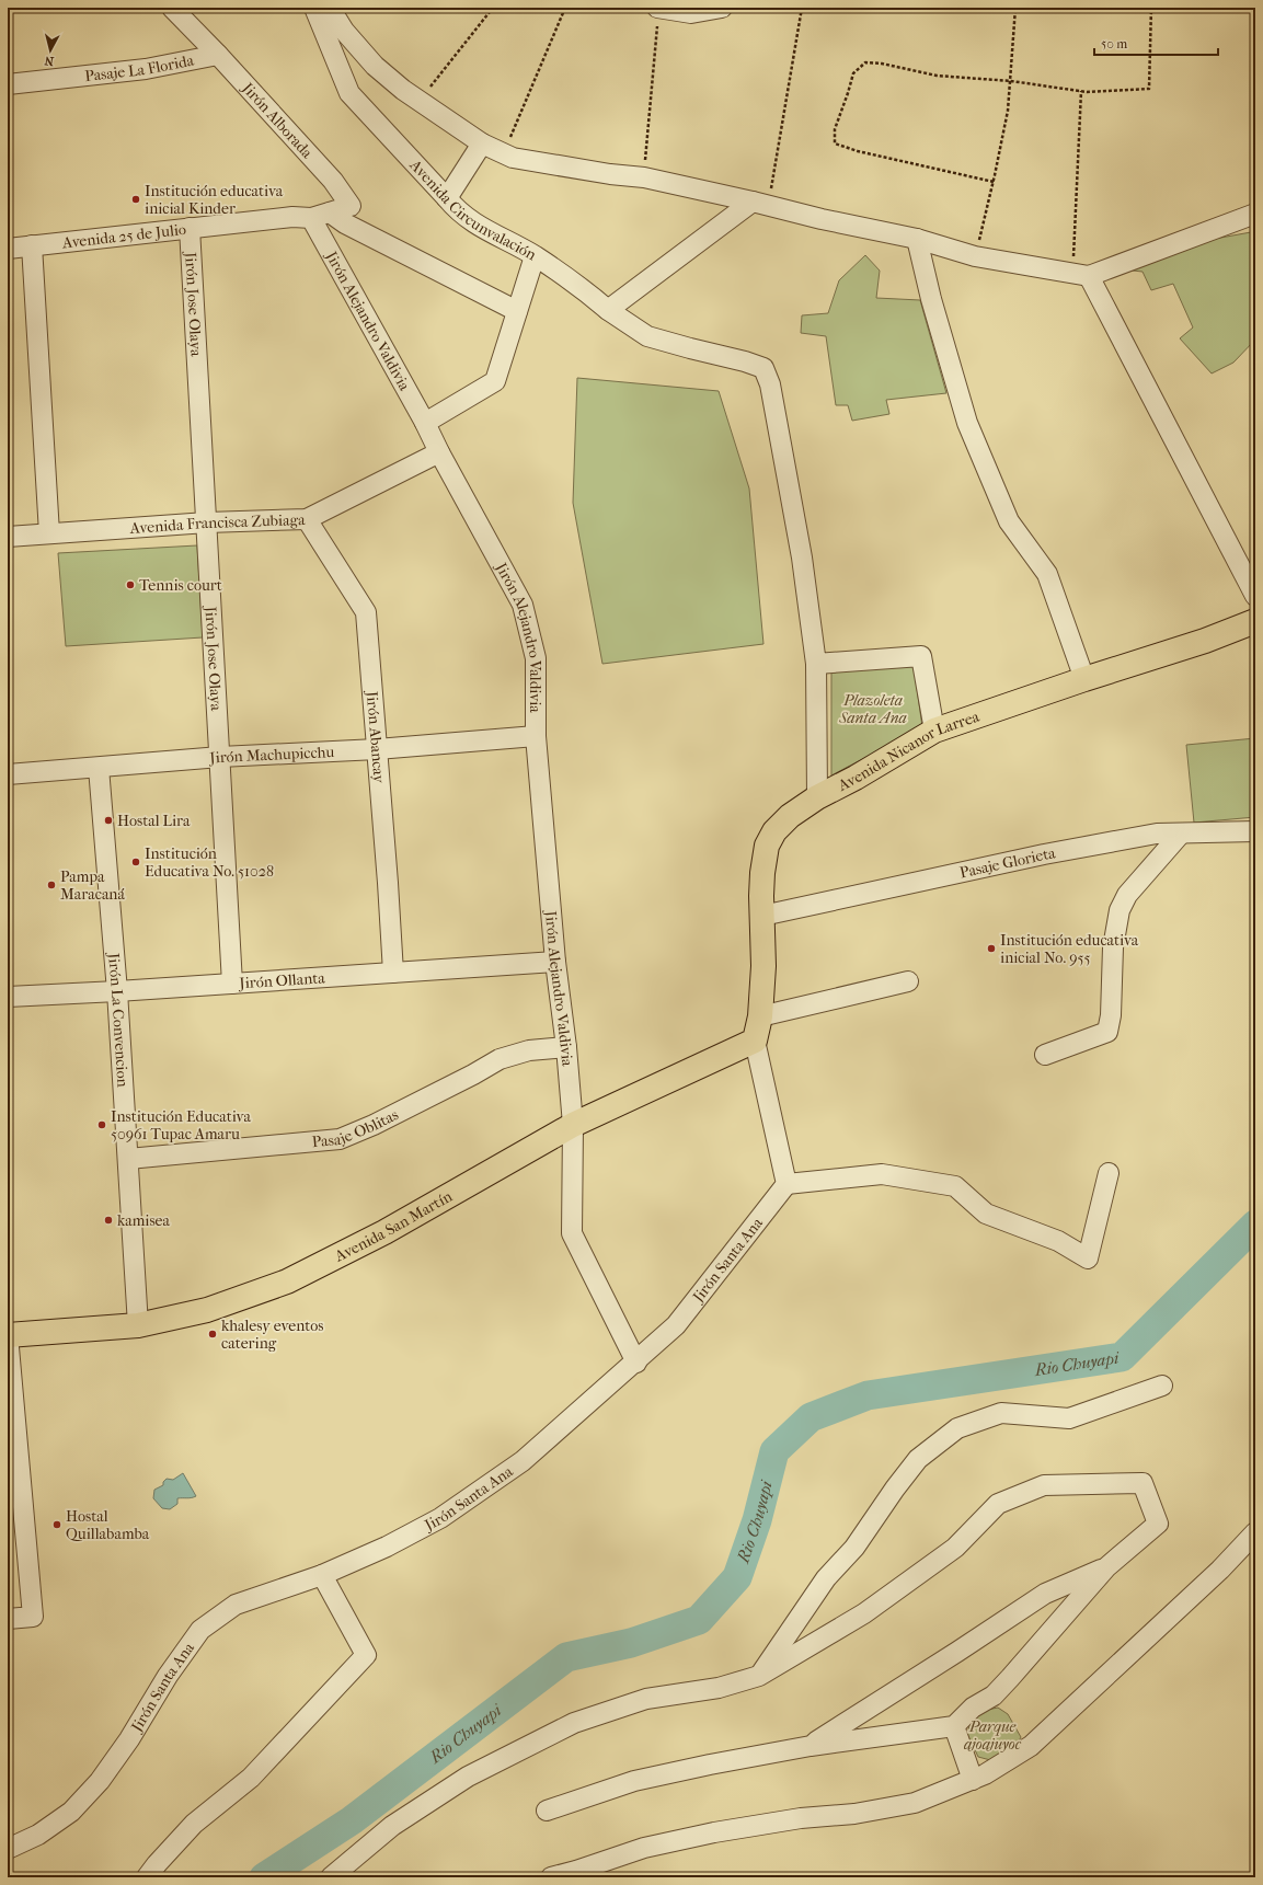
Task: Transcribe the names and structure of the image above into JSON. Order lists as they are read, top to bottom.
{
  "streets": {
    "main road": ["Avenida Nicanor Larrea", "Avenida San Martín"],
    "street": [
      "Pasaje La Florida",
      "Jirón Alborada",
      "Avenida Circunvalación",
      "Avenida 25 de Julio",
      "Jirón Jose Olaya",
      "Jirón Alejandro Valdivia",
      "Avenida Francisca Zubiaga",
      "Jirón Abancay",
      "Jirón Machupicchu",
      "Pasaje Glorieta",
      "Jirón Ollanta",
      "Jirón La Convencion",
      "Pasaje Oblitas",
      "Jirón Santa Ana"
    ]
  },
  "crossings": [
    ["Pasaje La Florida", "Jirón Alborada"],
    ["Jirón Alborada", "Avenida 25 de Julio"],
    ["Jirón Alborada", "Jirón Alejandro Valdivia"],
    ["Avenida Circunvalación", "Jirón Alejandro Valdivia"],
    ["Avenida 25 de Julio", "Jirón Jose Olaya"],
    ["Avenida 25 de Julio", "Jirón Alejandro Valdivia"],
    ["Jirón Jose Olaya", "Avenida Francisca Zubiaga"],
    ["Jirón Jose Olaya", "Jirón Machupicchu"],
    ["Jirón Jose Olaya", "Jirón Ollanta"],
    ["Jirón Alejandro Valdivia", "Avenida Francisca Zubiaga"],
    ["Jirón Alejandro Valdivia", "Jirón Machupicchu"],
    ["Jirón Alejandro Valdivia", "Jirón Ollanta"],
    ["Jirón Alejandro Valdivia", "Pasaje Oblitas"],
    ["Jirón Alejandro Valdivia", "Avenida San Martín"],
    ["Jirón Alejandro Valdivia", "Jirón Santa Ana"],
    ["Avenida Francisca Zubiaga", "Jirón Abancay"],
    ["Jirón Abancay", "Jirón Machupicchu"],
    ["Jirón Abancay", "Jirón Ollanta"],
    ["Avenida Nicanor Larrea", "Pasaje Glorieta"],
    ["Avenida Nicanor Larrea", "Avenida San Martín"],
    ["Jirón Machupicchu", "Jirón La Convencion"],
    ["Jirón Ollanta", "Jirón La Convencion"],
    ["Jirón La Convencion", "Pasaje Oblitas"],
    ["Jirón La Convencion", "Avenida San Martín"]
  ],
  "water": ["Rio Chuyapi"],
  "parks": ["Plazoleta Santa Ana", "Parque ajoajuyoc"],
  "places": [
    "Institución educativa inicial Kinder",
    "Tennis court",
    "Hostal Lira",
    "Institución Educativa No. 51028",
    "Pampa Maracaná",
    "Institución educativa inicial No. 955",
    "Institución Educativa 50961 Tupac Amaru",
    "kamisea",
    "khalesy eventos catering",
    "Hostal Quillabamba"
  ],
  "scale_bar": "50 m",
  "north": "bottom"
}
